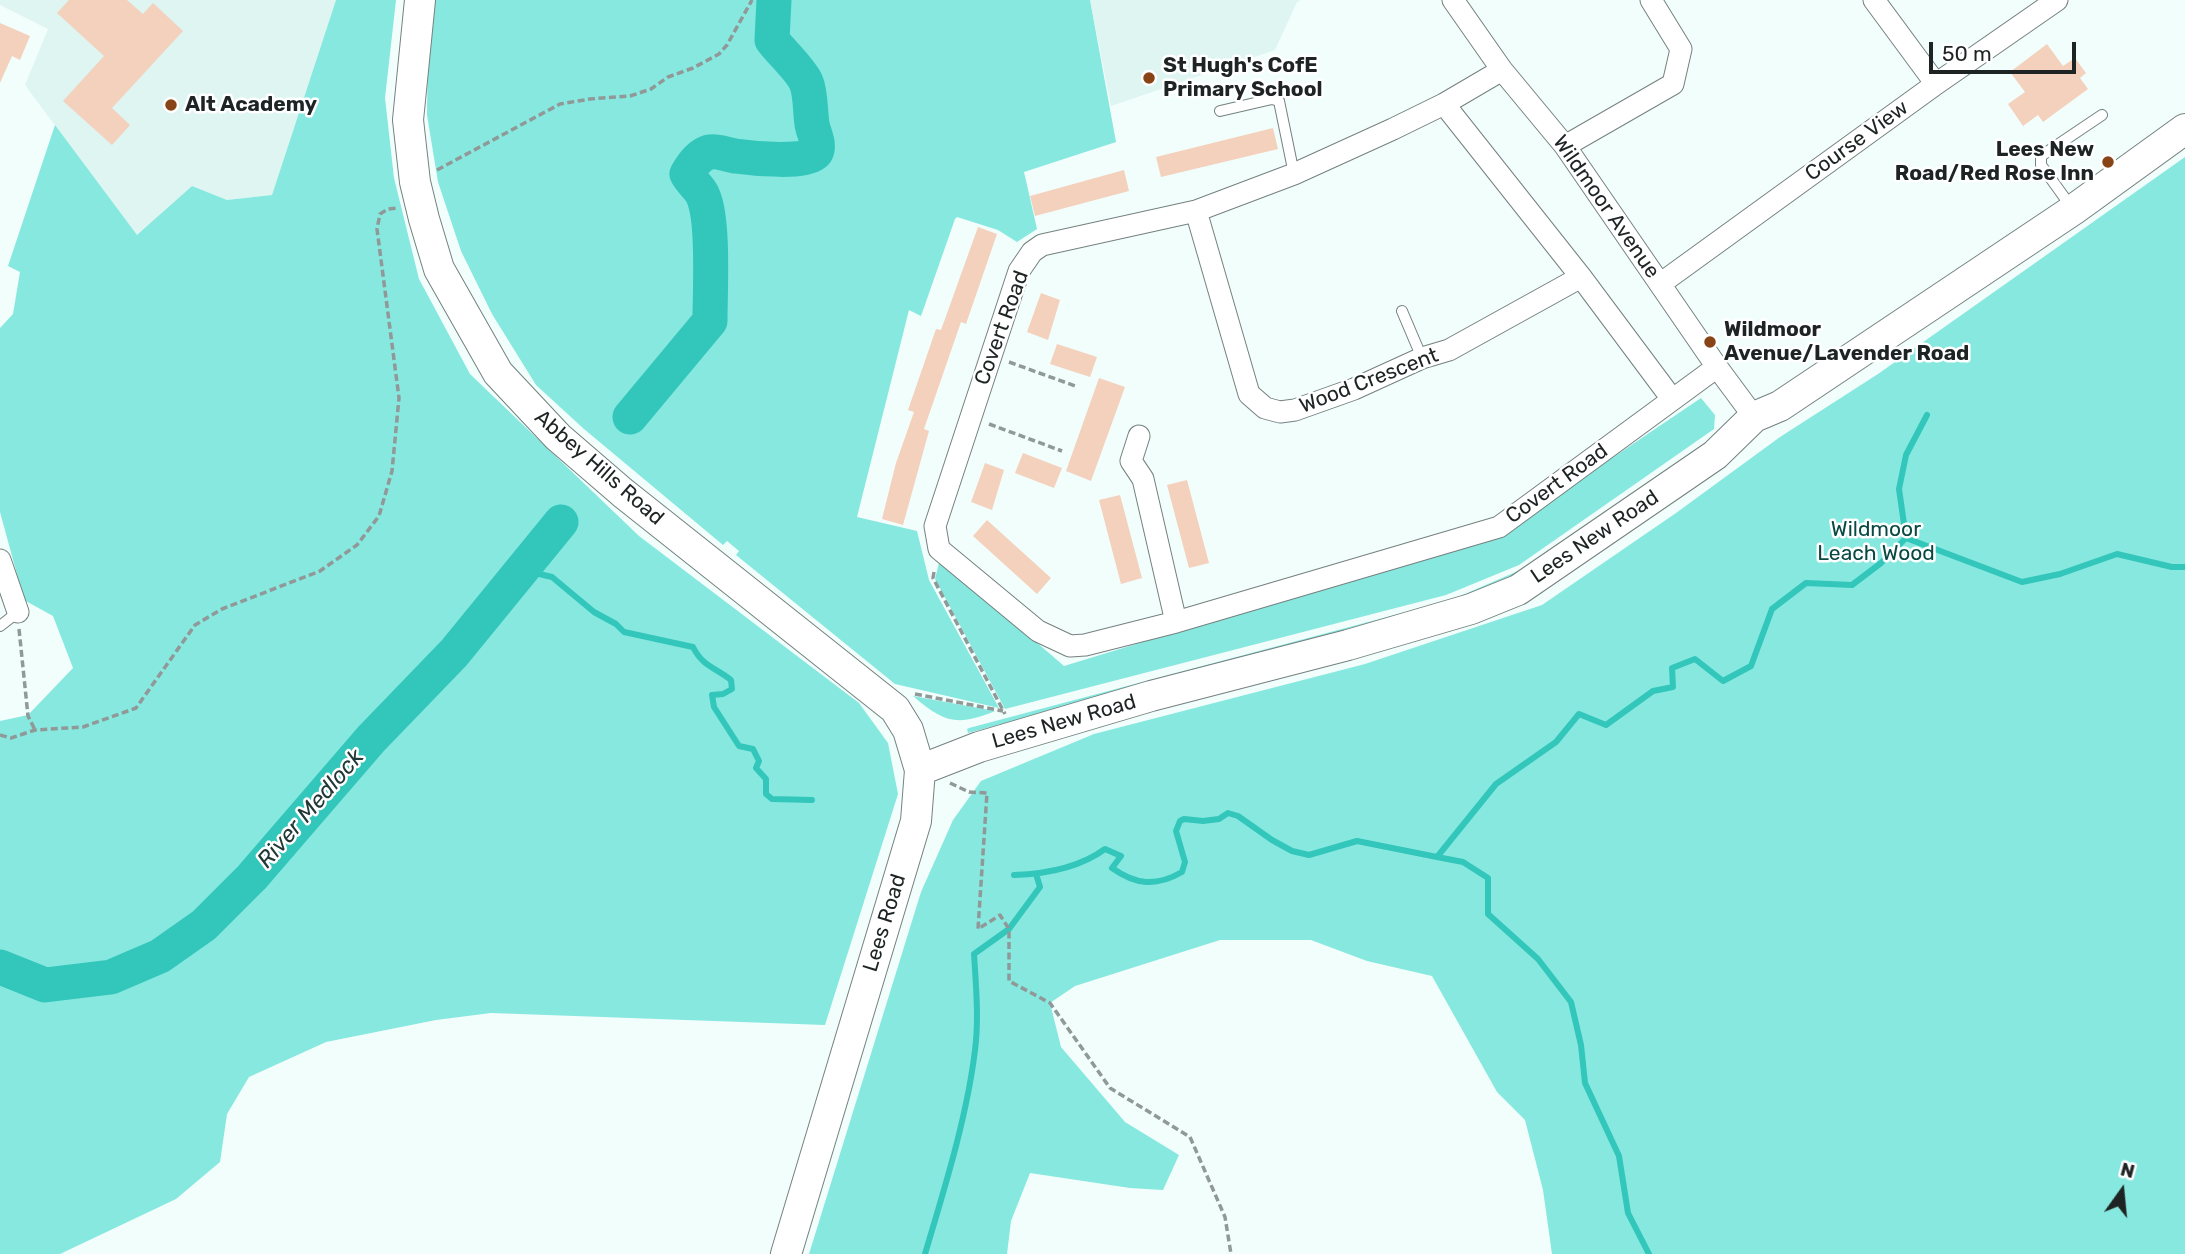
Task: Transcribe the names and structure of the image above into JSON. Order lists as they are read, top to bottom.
{
  "streets": {
    "main road": ["Abbey Hills Road", "Lees New Road", "Lees Road"],
    "street": [
      "Course View",
      "Wildmoor Avenue",
      "Covert Road",
      "Wood Crescent"
    ]
  },
  "crossings": [
    ["Course View", "Wildmoor Avenue"],
    ["Wildmoor Avenue", "Covert Road"],
    ["Wildmoor Avenue", "Lees New Road"],
    ["Covert Road", "Wood Crescent"],
    ["Abbey Hills Road", "Lees New Road"],
    ["Abbey Hills Road", "Lees Road"],
    ["Lees New Road", "Lees Road"]
  ],
  "water": ["River Medlock"],
  "parks": ["Wildmoor Leach Wood"],
  "places": [
    "St Hugh's CofE Primary School",
    "Alt Academy",
    "Lees New Road/Red Rose Inn",
    "Wildmoor Avenue/Lavender Road"
  ],
  "scale_bar": "50 m",
  "north": "top"
}
